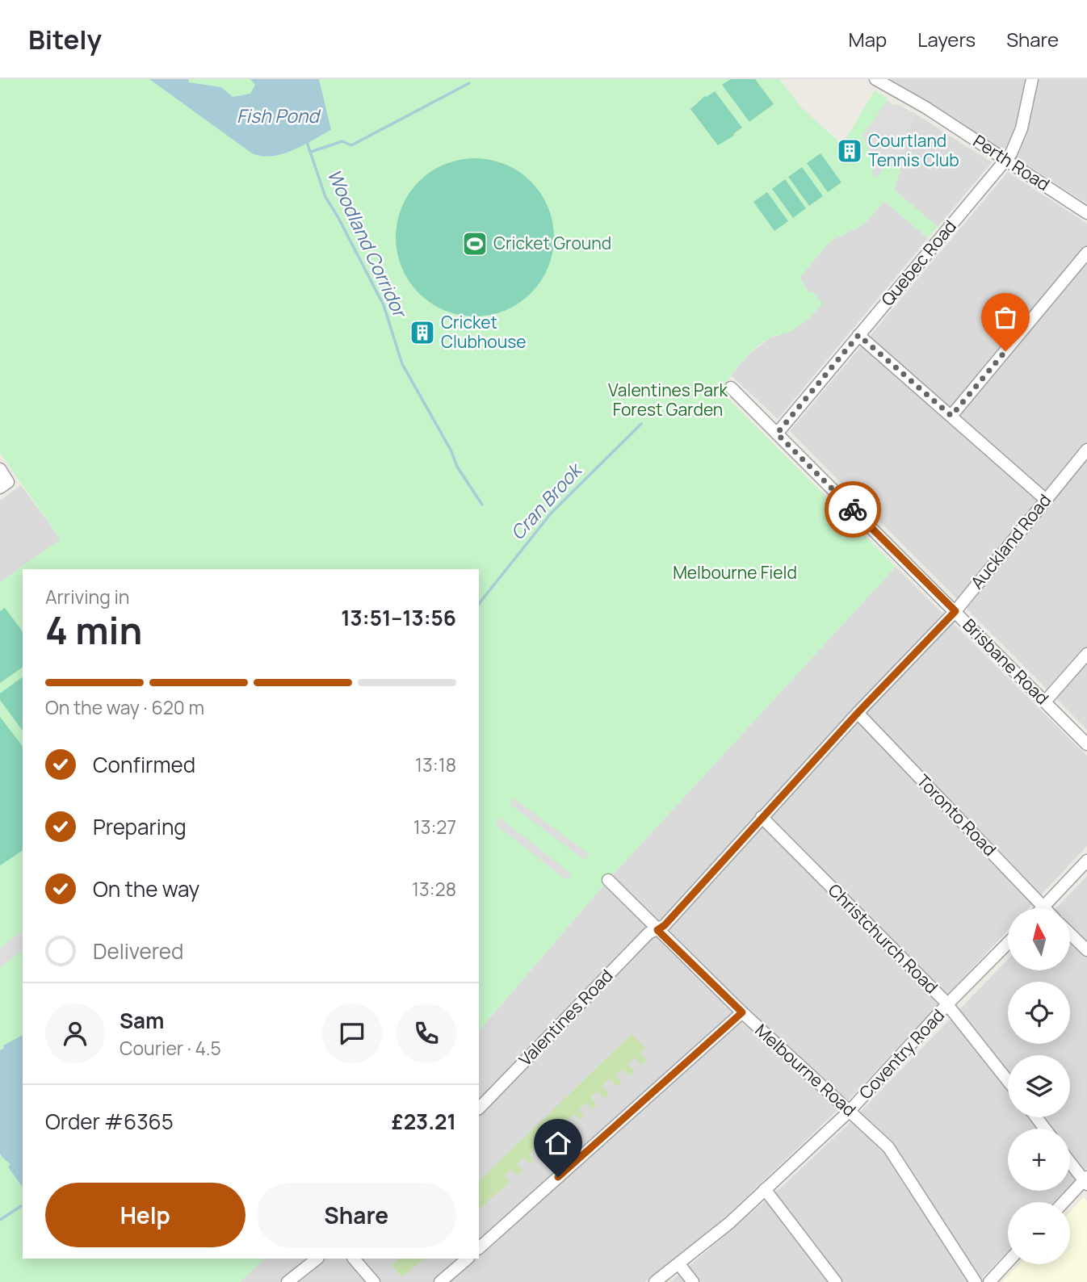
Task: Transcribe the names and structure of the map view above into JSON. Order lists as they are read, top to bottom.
{
  "streets": {
    "street": [
      "Perth Road",
      "Quebec Road",
      "Auckland Road",
      "Brisbane Road",
      "Toronto Road",
      "Christchurch Road",
      "Valentines Road",
      "Coventry Road",
      "Melbourne Road"
    ]
  },
  "crossings": [
    ["Perth Road", "Quebec Road"],
    ["Quebec Road", "Brisbane Road"],
    ["Auckland Road", "Brisbane Road"],
    ["Auckland Road", "Toronto Road"],
    ["Auckland Road", "Christchurch Road"],
    ["Auckland Road", "Valentines Road"],
    ["Auckland Road", "Melbourne Road"],
    ["Christchurch Road", "Coventry Road"],
    ["Valentines Road", "Melbourne Road"],
    ["Coventry Road", "Melbourne Road"]
  ],
  "water": ["Fish Pond", "Woodland Corridor", "Cran Brook"],
  "parks": ["Valentines Park Forest Garden", "Melbourne Field"],
  "places": {
    "building": ["Courtland Tennis Club", "Cricket Clubhouse"],
    "sports": ["Cricket Ground"]
  },
  "north": "top",
  "page": {
    "header": "Bitely",
    "nav": ["Map", "Layers", "Share"],
    "heading": ["4 min", "Arriving in", "13:51–13:56"],
    "panel": [
      "Sam",
      "Courier · 4.5",
      "Order #6365",
      "£23.21"
    ],
    "bar": "On the way · 620 m",
    "list": [
      ["Confirmed", "13:18"],
      ["Preparing", "13:27"],
      ["On the way", "13:28"],
      "Delivered"
    ],
    "map_buttons": ["+", "−"],
    "buttons": ["Help", "Share"]
  }
}
